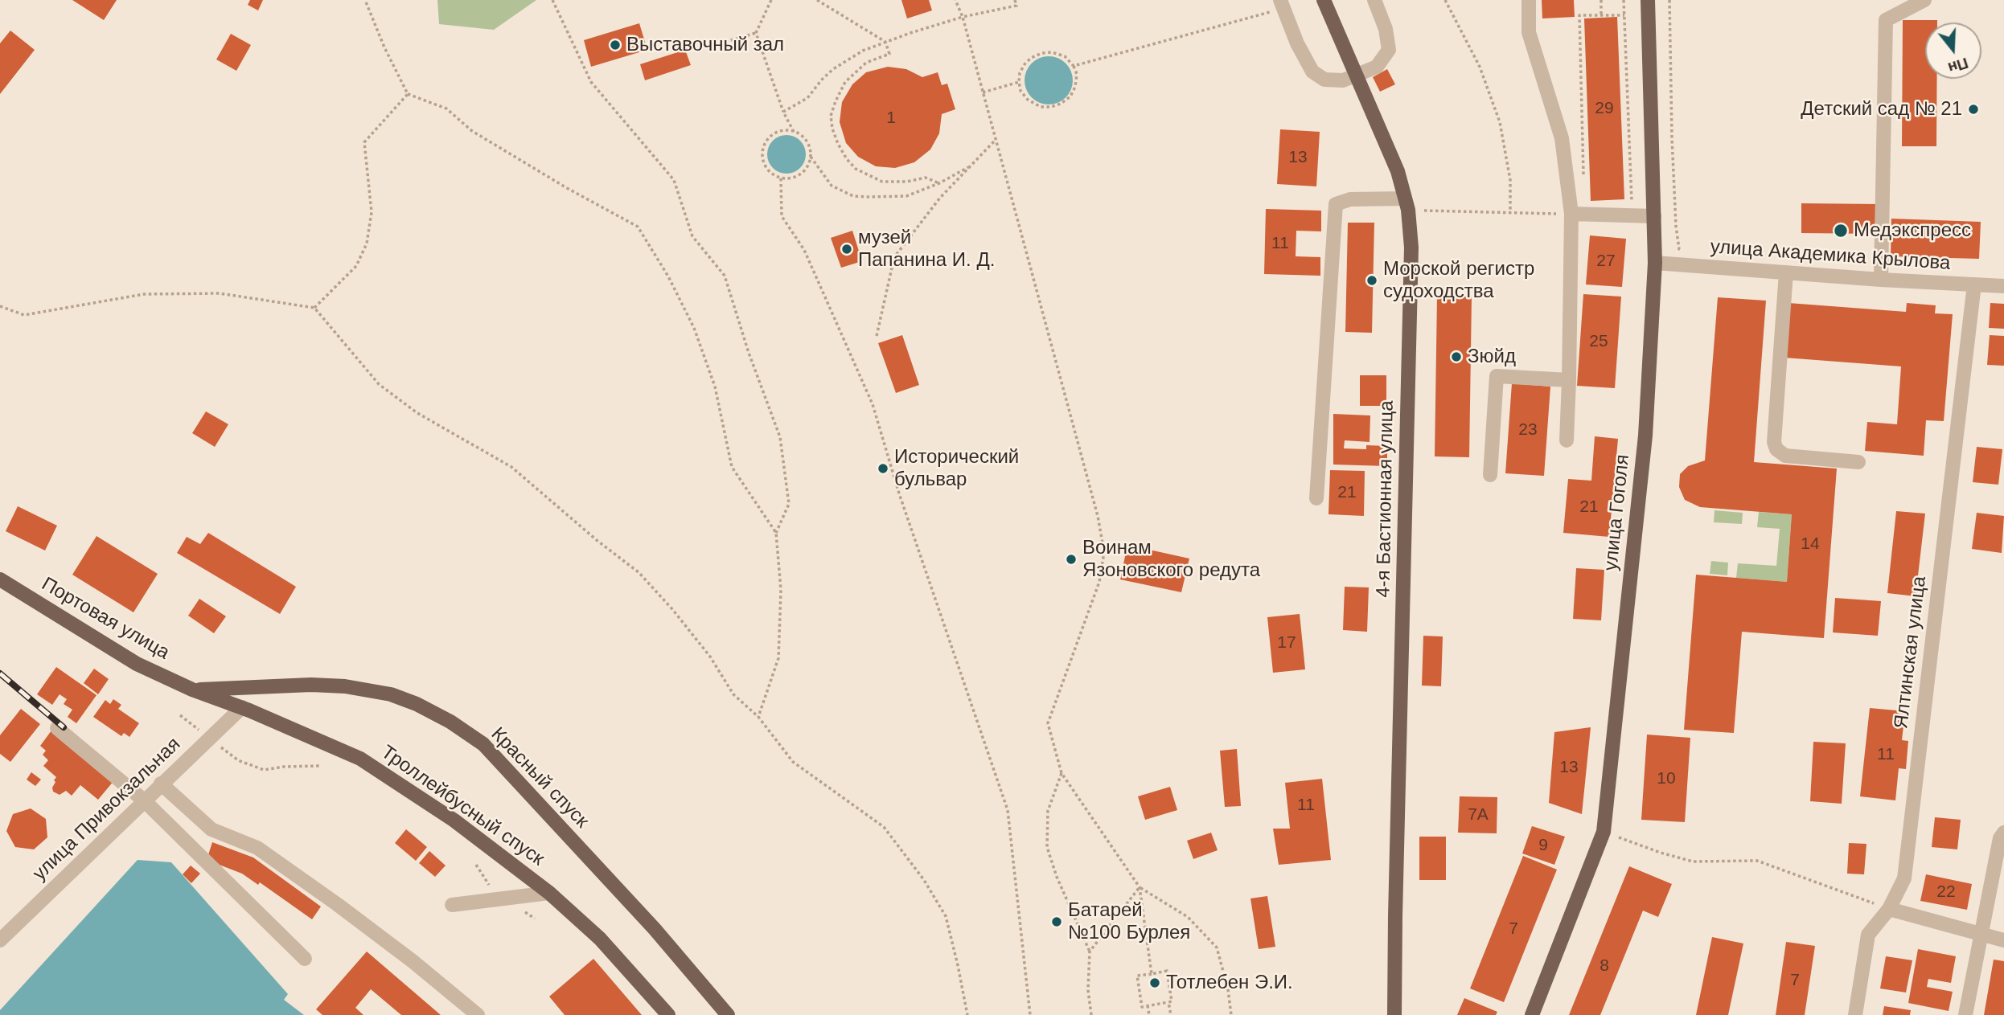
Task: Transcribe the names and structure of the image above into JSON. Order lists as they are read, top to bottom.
{
  "streets": {
    "main road": [
      "4-я Бастионная улица",
      "улица Гоголя",
      "Портовая улица",
      "Красный спуск",
      "Троллейбусный спуск"
    ],
    "street": ["улица Академика Крылова", "Ялтинская улица", "улица Привокзальная"]
  },
  "crossings": [
    ["улица Академика Крылова", "улица Гоголя"],
    ["улица Академика Крылова", "Ялтинская улица"],
    ["Портовая улица", "Красный спуск"],
    ["Портовая улица", "Троллейбусный спуск"],
    ["Красный спуск", "Троллейбусный спуск"],
    ["Троллейбусный спуск", "улица Привокзальная"]
  ],
  "places": [
    "Выставочный зал",
    "Детский сад № 21",
    "Медэкспресс",
    "музей Папанина И. Д.",
    "Морской регистр судоходства",
    "Зюйд",
    "Исторический бульвар",
    "Воинам Язоновского редута",
    "Батарей №100 Бурлея",
    "Тотлебен Э.И."
  ],
  "house_numbers": [
    "29",
    "1",
    "13",
    "11",
    "27",
    "25",
    "23",
    "21",
    "21",
    "14",
    "17",
    "11",
    "13",
    "10",
    "11",
    "7А",
    "9",
    "22",
    "7",
    "8",
    "7"
  ],
  "north": "bottom"
}
